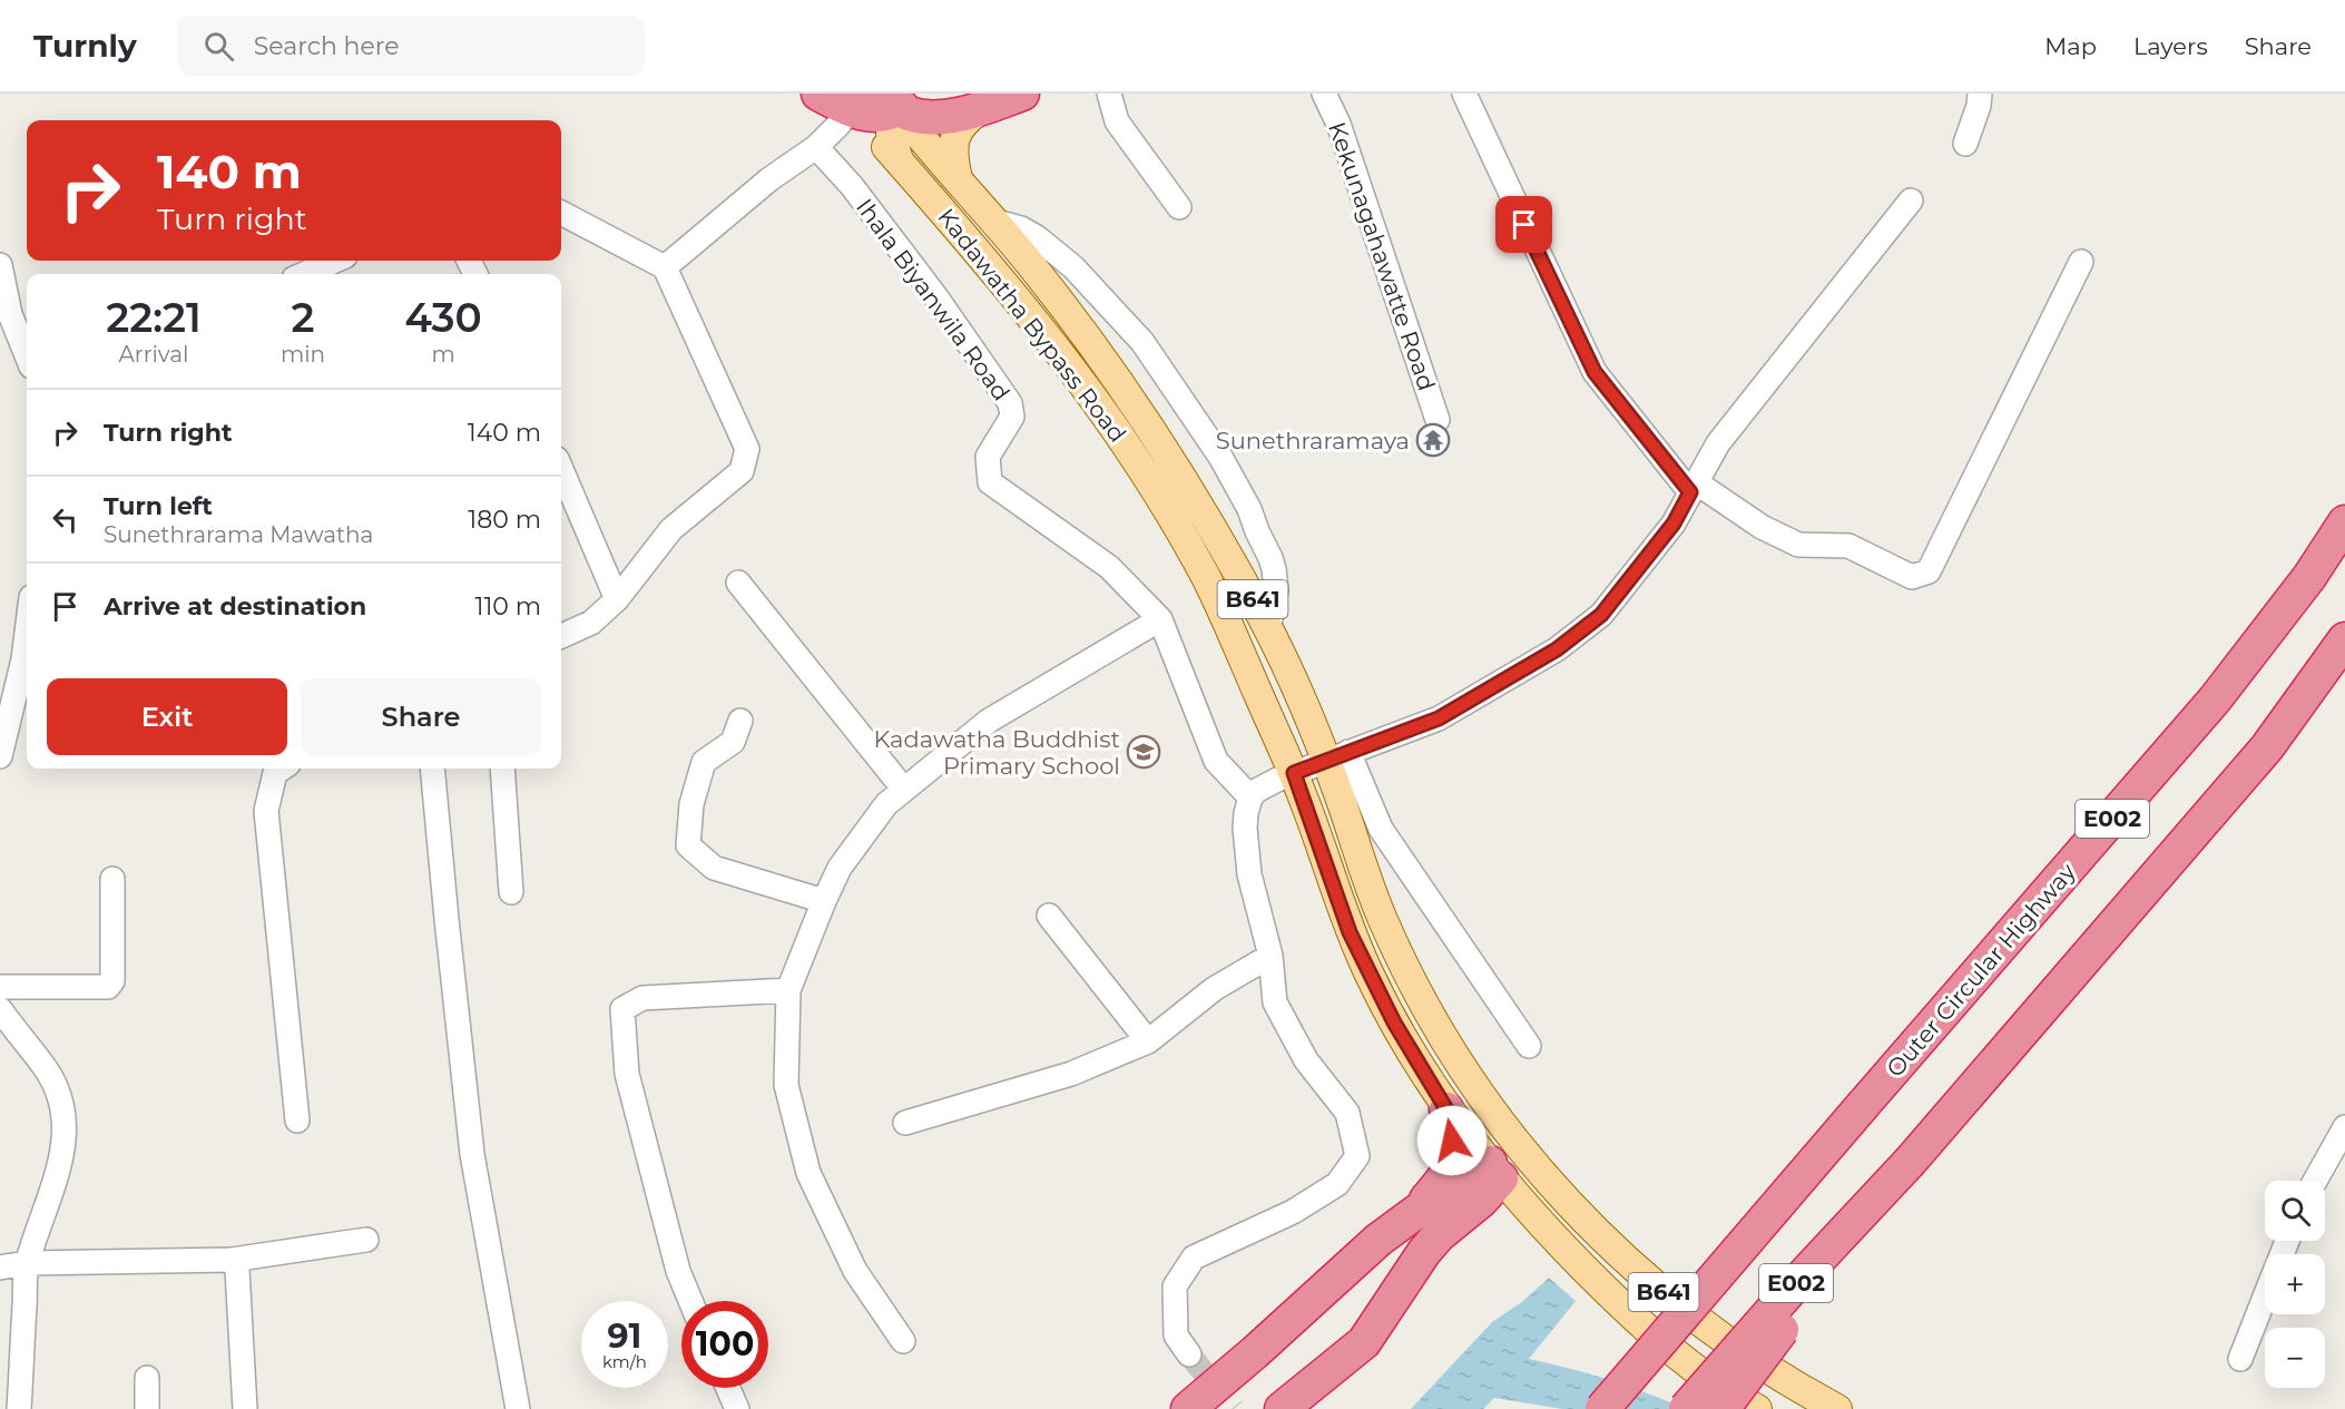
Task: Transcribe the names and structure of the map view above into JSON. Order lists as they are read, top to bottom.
{
  "streets": {
    "highway": ["E002", "Outer Circular Highway"],
    "main road": ["Kadawatha Bypass Road", "B641"],
    "street": ["Kekunagahawatte Road", "Ihala Biyanwila Road"]
  },
  "places": {
    "temple": ["Sunethraramaya"],
    "school or university": ["Kadawatha Buddhist Primary School"]
  },
  "page": {
    "header": "Turnly",
    "search": "Search here",
    "nav": ["Map", "Layers", "Share"],
    "turn": ["140 m", "Turn right"],
    "eta": [
      "22:21",
      "Arrival",
      "2",
      "min",
      "430",
      "m"
    ],
    "list": [
      {
        "name": "Turn right",
        "value": "140 m"
      },
      {
        "name": "Turn left",
        "note": "Sunethrarama Mawatha",
        "value": "180 m"
      },
      {
        "name": "Arrive at destination",
        "value": "110 m"
      }
    ],
    "buttons": ["Exit", "Share"],
    "map_buttons": ["+", "−"],
    "speed": "91 km/h",
    "limit": "100"
  }
}
